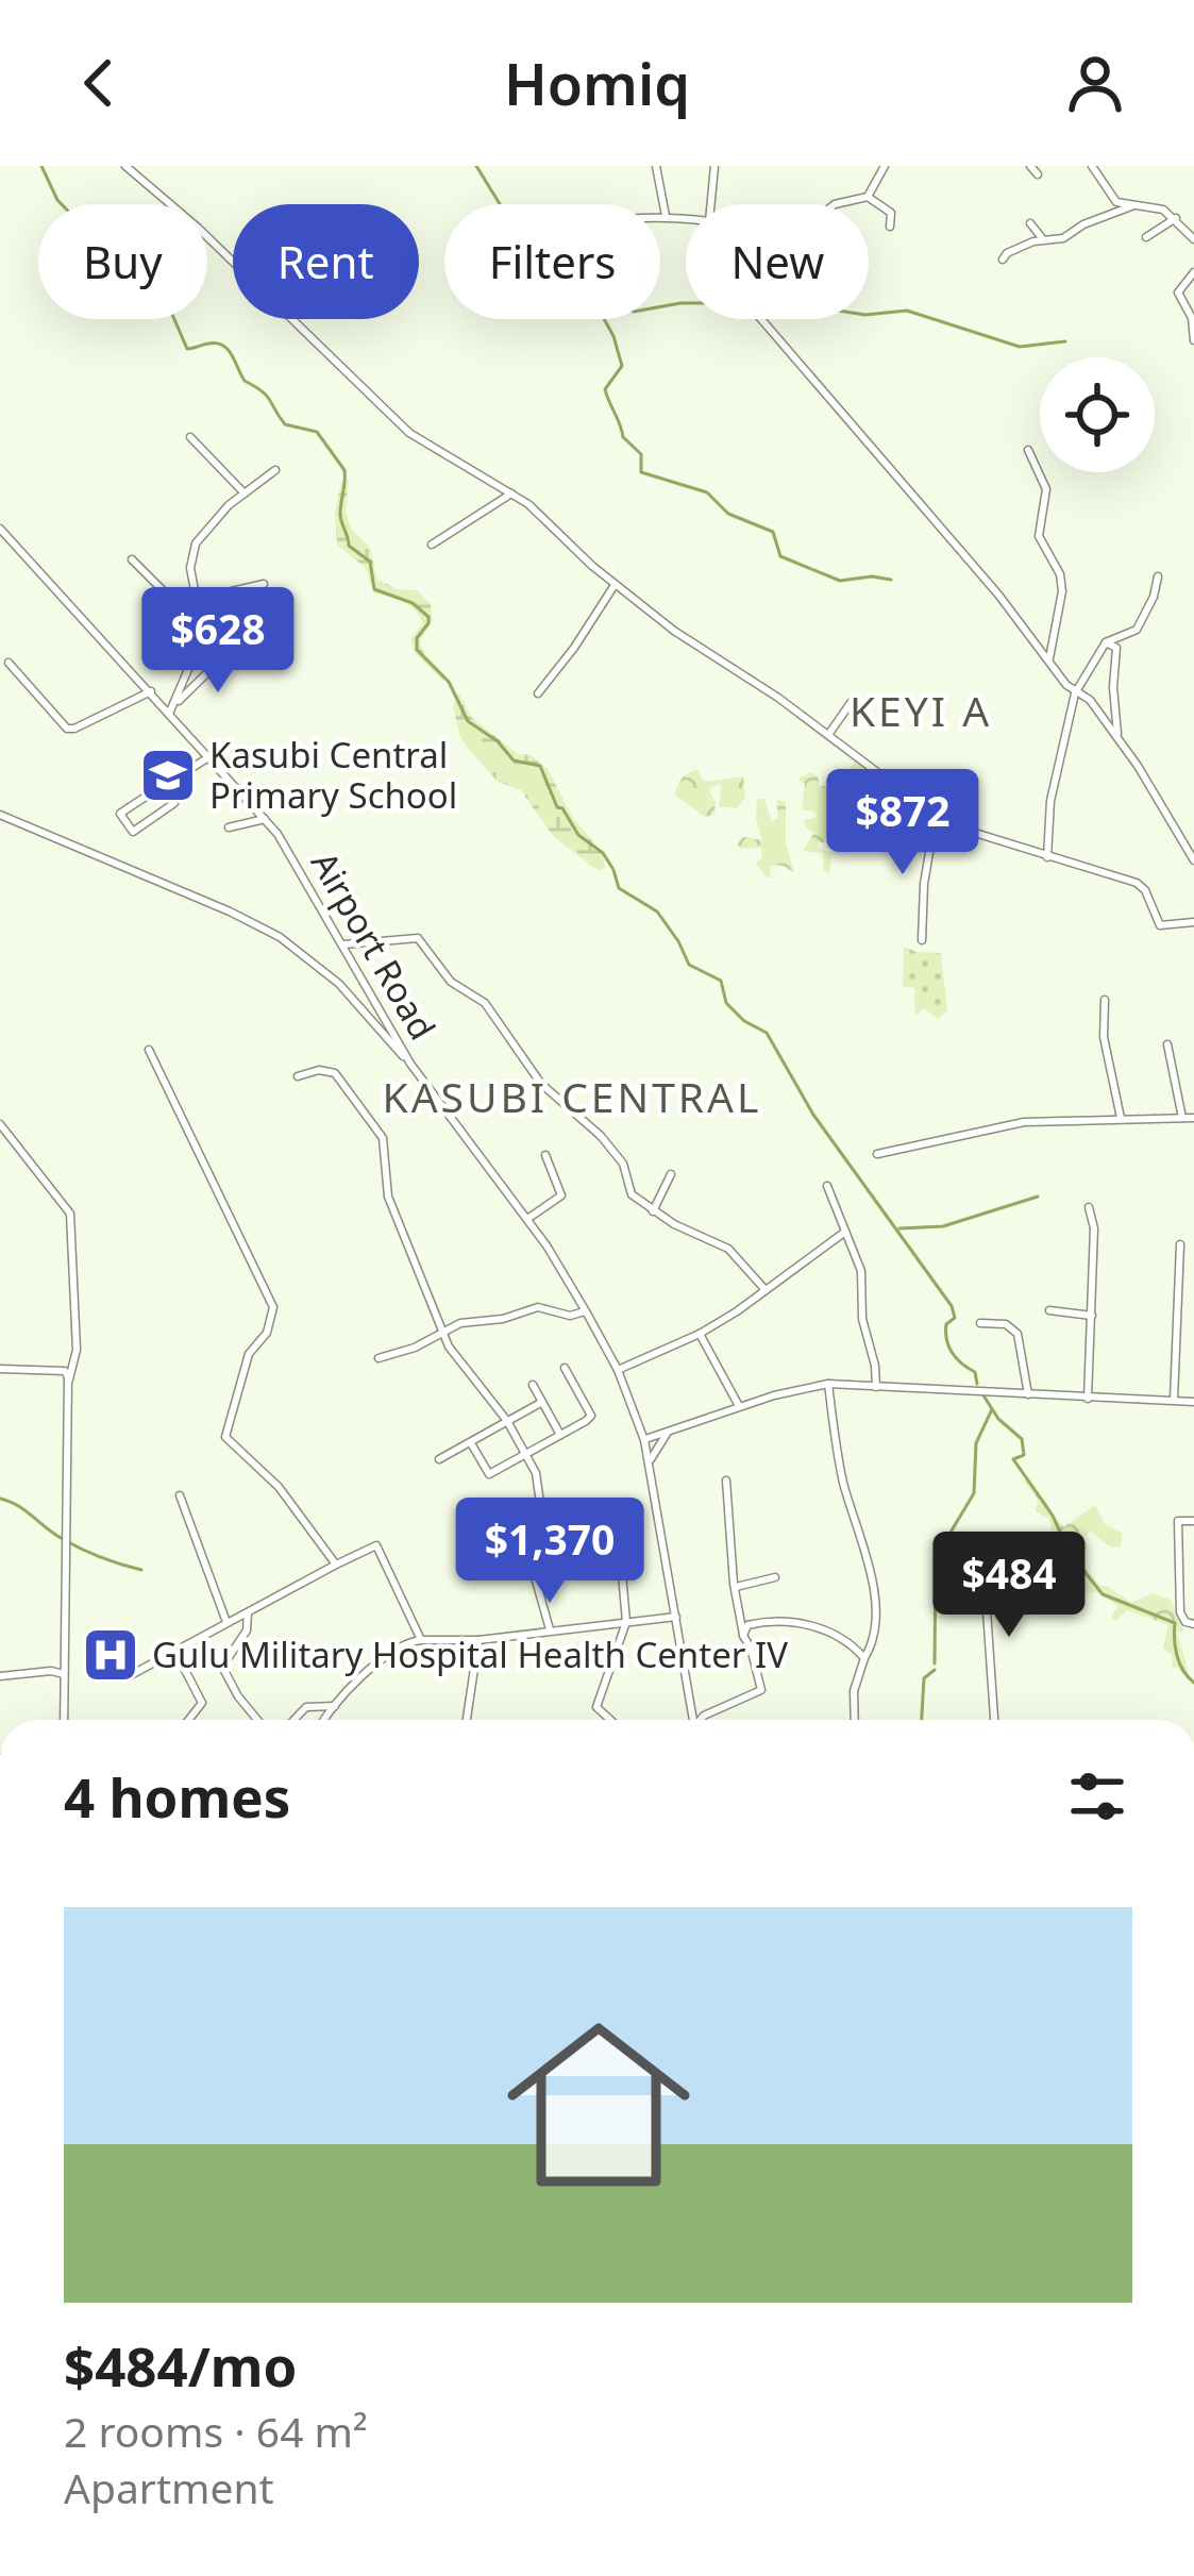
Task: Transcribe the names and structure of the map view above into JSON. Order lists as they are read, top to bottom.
{
  "streets": {
    "street": ["Airport Road"]
  },
  "districts": ["KEYI A", "KASUBI CENTRAL"],
  "places": {
    "school or university": ["Kasubi Central Primary School"],
    "hospital": ["Gulu Military Hospital Health Center IV"]
  },
  "page": {
    "header": "Homiq",
    "chip": [
      "Buy",
      "Rent",
      "Filters",
      "New"
    ],
    "price": [
      "$628",
      "$872",
      "$1,370",
      "$484"
    ],
    "heading": "4 homes",
    "list": [
      {
        "name": "$484/mo",
        "note": "2 rooms · 64 m² · Apartment"
      }
    ]
  }
}
